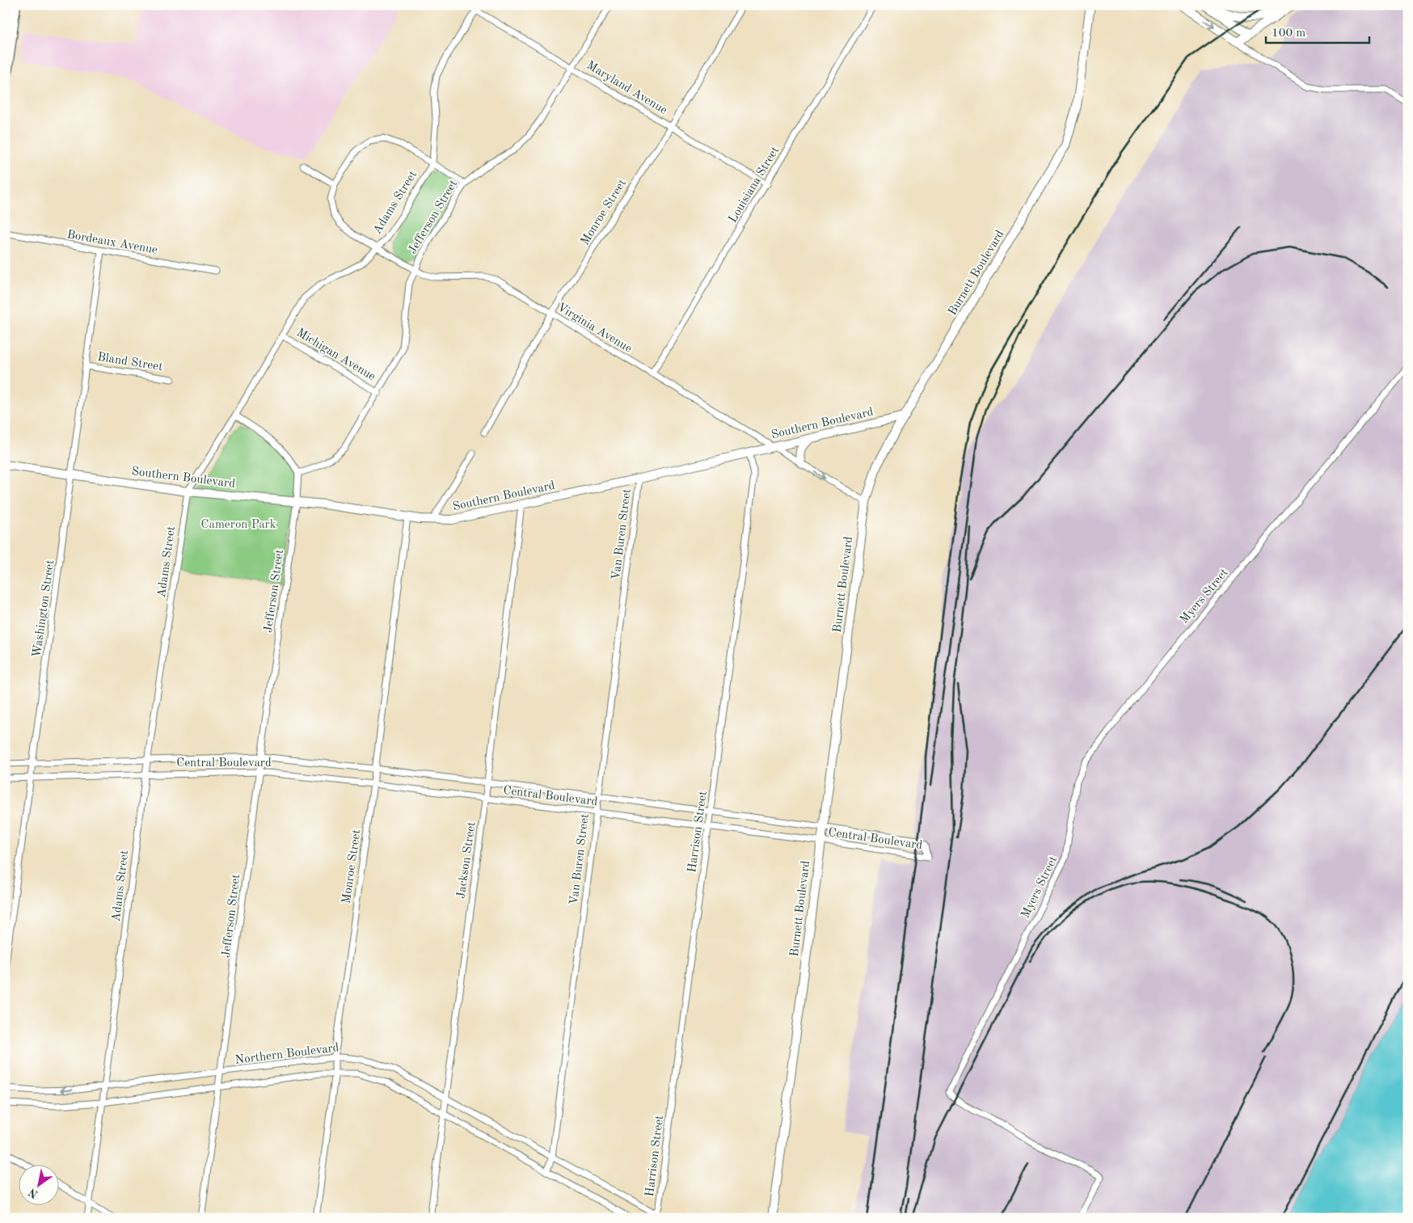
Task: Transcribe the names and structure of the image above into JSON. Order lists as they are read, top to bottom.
{
  "streets": {
    "main road": ["Burnett Boulevard", "Southern Boulevard"],
    "street": [
      "Maryland Avenue",
      "Louisiana Street",
      "Adams Street",
      "Monroe Street",
      "Jefferson Street",
      "Bordeaux Avenue",
      "Virginia Avenue",
      "Michigan Avenue",
      "Bland Street",
      "Van Buren Street",
      "Myers Street",
      "Washington Street",
      "Central Boulevard",
      "Harrison Street",
      "Jackson Street",
      "Northern Boulevard"
    ]
  },
  "crossings": [
    ["Maryland Avenue", "Louisiana Street"],
    ["Maryland Avenue", "Adams Street"],
    ["Maryland Avenue", "Monroe Street"],
    ["Maryland Avenue", "Jefferson Street"],
    ["Louisiana Street", "Virginia Avenue"],
    ["Adams Street", "Virginia Avenue"],
    ["Adams Street", "Michigan Avenue"],
    ["Adams Street", "Southern Boulevard"],
    ["Adams Street", "Central Boulevard"],
    ["Adams Street", "Northern Boulevard"],
    ["Monroe Street", "Virginia Avenue"],
    ["Monroe Street", "Southern Boulevard"],
    ["Monroe Street", "Central Boulevard"],
    ["Monroe Street", "Northern Boulevard"],
    ["Jefferson Street", "Virginia Avenue"],
    ["Jefferson Street", "Michigan Avenue"],
    ["Jefferson Street", "Southern Boulevard"],
    ["Jefferson Street", "Central Boulevard"],
    ["Jefferson Street", "Northern Boulevard"],
    ["Bordeaux Avenue", "Washington Street"],
    ["Burnett Boulevard", "Virginia Avenue"],
    ["Burnett Boulevard", "Southern Boulevard"],
    ["Burnett Boulevard", "Central Boulevard"],
    ["Virginia Avenue", "Southern Boulevard"],
    ["Bland Street", "Washington Street"],
    ["Southern Boulevard", "Van Buren Street"],
    ["Southern Boulevard", "Washington Street"],
    ["Southern Boulevard", "Harrison Street"],
    ["Southern Boulevard", "Jackson Street"],
    ["Van Buren Street", "Central Boulevard"],
    ["Van Buren Street", "Northern Boulevard"],
    ["Washington Street", "Central Boulevard"],
    ["Central Boulevard", "Harrison Street"],
    ["Central Boulevard", "Jackson Street"],
    ["Harrison Street", "Northern Boulevard"],
    ["Jackson Street", "Northern Boulevard"]
  ],
  "parks": ["Cameron Park"],
  "scale_bar": "100 m",
  "north": "bottom left"
}
